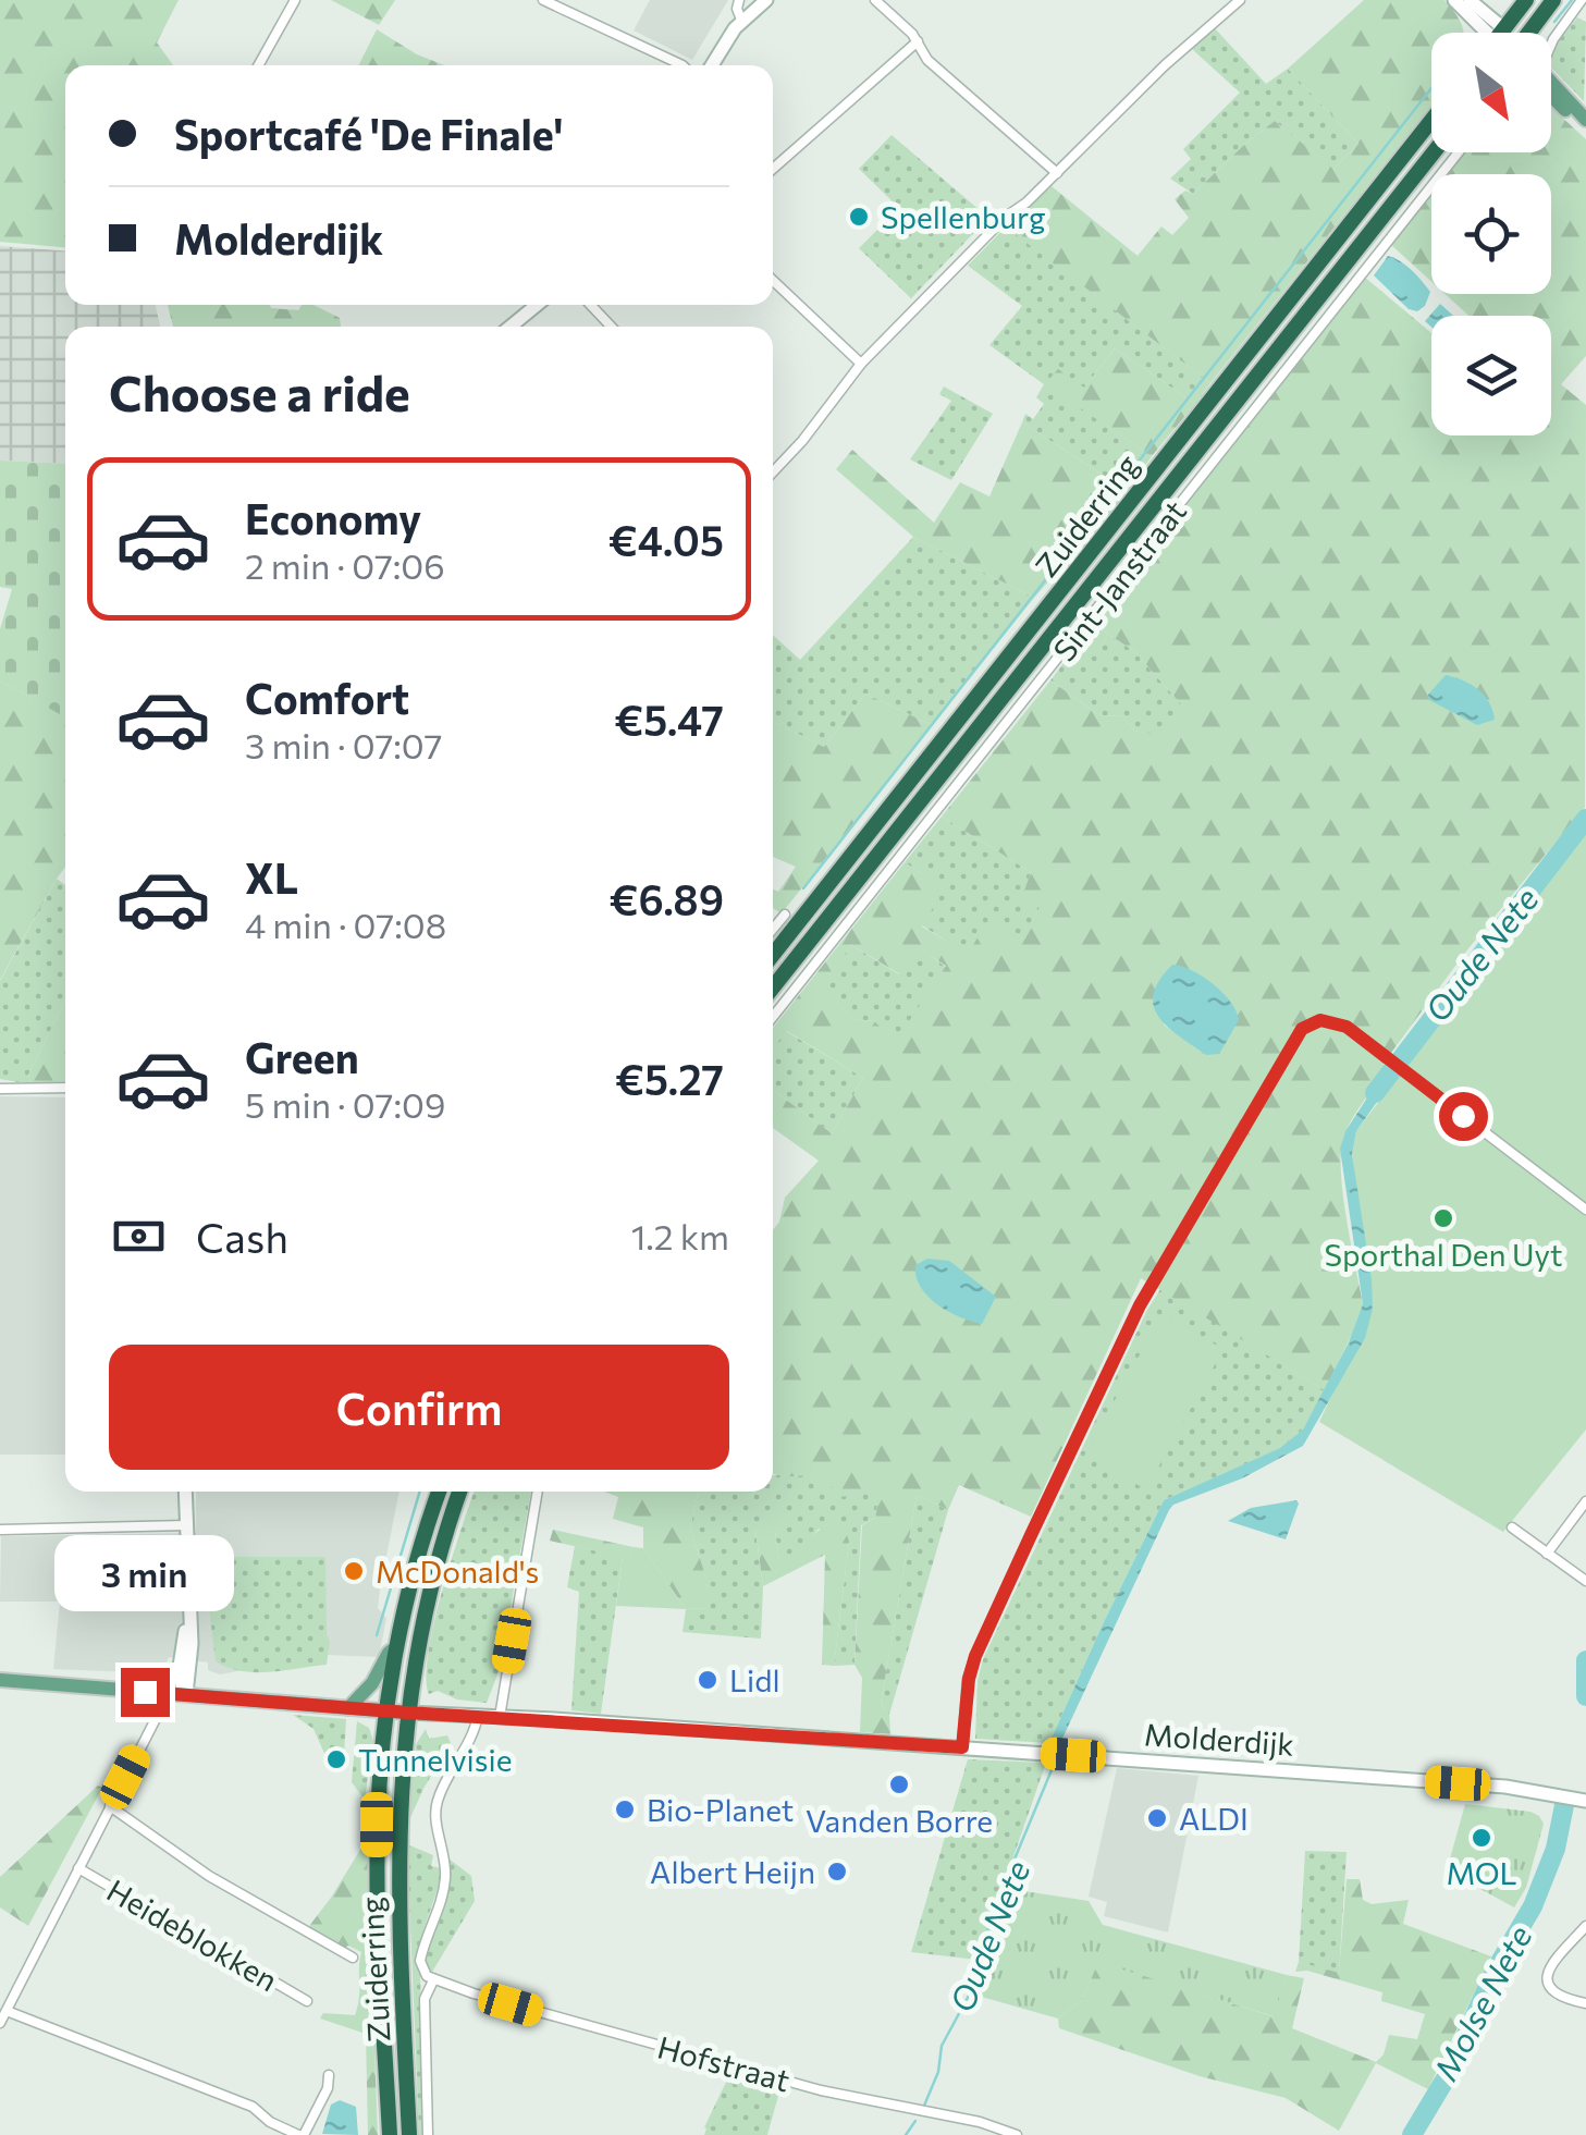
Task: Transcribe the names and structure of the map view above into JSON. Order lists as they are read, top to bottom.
{
  "streets": {
    "highway": ["Zuiderring"],
    "main road": ["Molderdijk"],
    "street": ["Sint-Janstraat", "Heideblokken", "Hofstraat"]
  },
  "crossings": [
    ["Zuiderring", "Molderdijk"]
  ],
  "water": ["Oude Nete", "Molse Nete"],
  "places": [
    "Spellenburg",
    "Sporthal Den Uyt",
    "McDonald's",
    "Lidl",
    "Tunnelvisie",
    "Vanden Borre",
    "Bio-Planet",
    "ALDI",
    "MOL",
    "Albert Heijn"
  ],
  "north": "bottom right",
  "page": {
    "banner": ["Sportcafé 'De Finale'", "Molderdijk"],
    "heading": "Choose a ride",
    "list": [
      {
        "name": "Economy",
        "note": "2 min · 07:06",
        "value": "€4.05"
      },
      {
        "name": "Comfort",
        "note": "3 min · 07:07",
        "value": "€5.47"
      },
      {
        "name": "XL",
        "note": "4 min · 07:08",
        "value": "€6.89"
      },
      {
        "name": "Green",
        "note": "5 min · 07:09",
        "value": "€5.27"
      }
    ],
    "pay": ["Cash", "1.2 km"],
    "buttons": "Confirm",
    "bubble": "3 min"
  }
}
